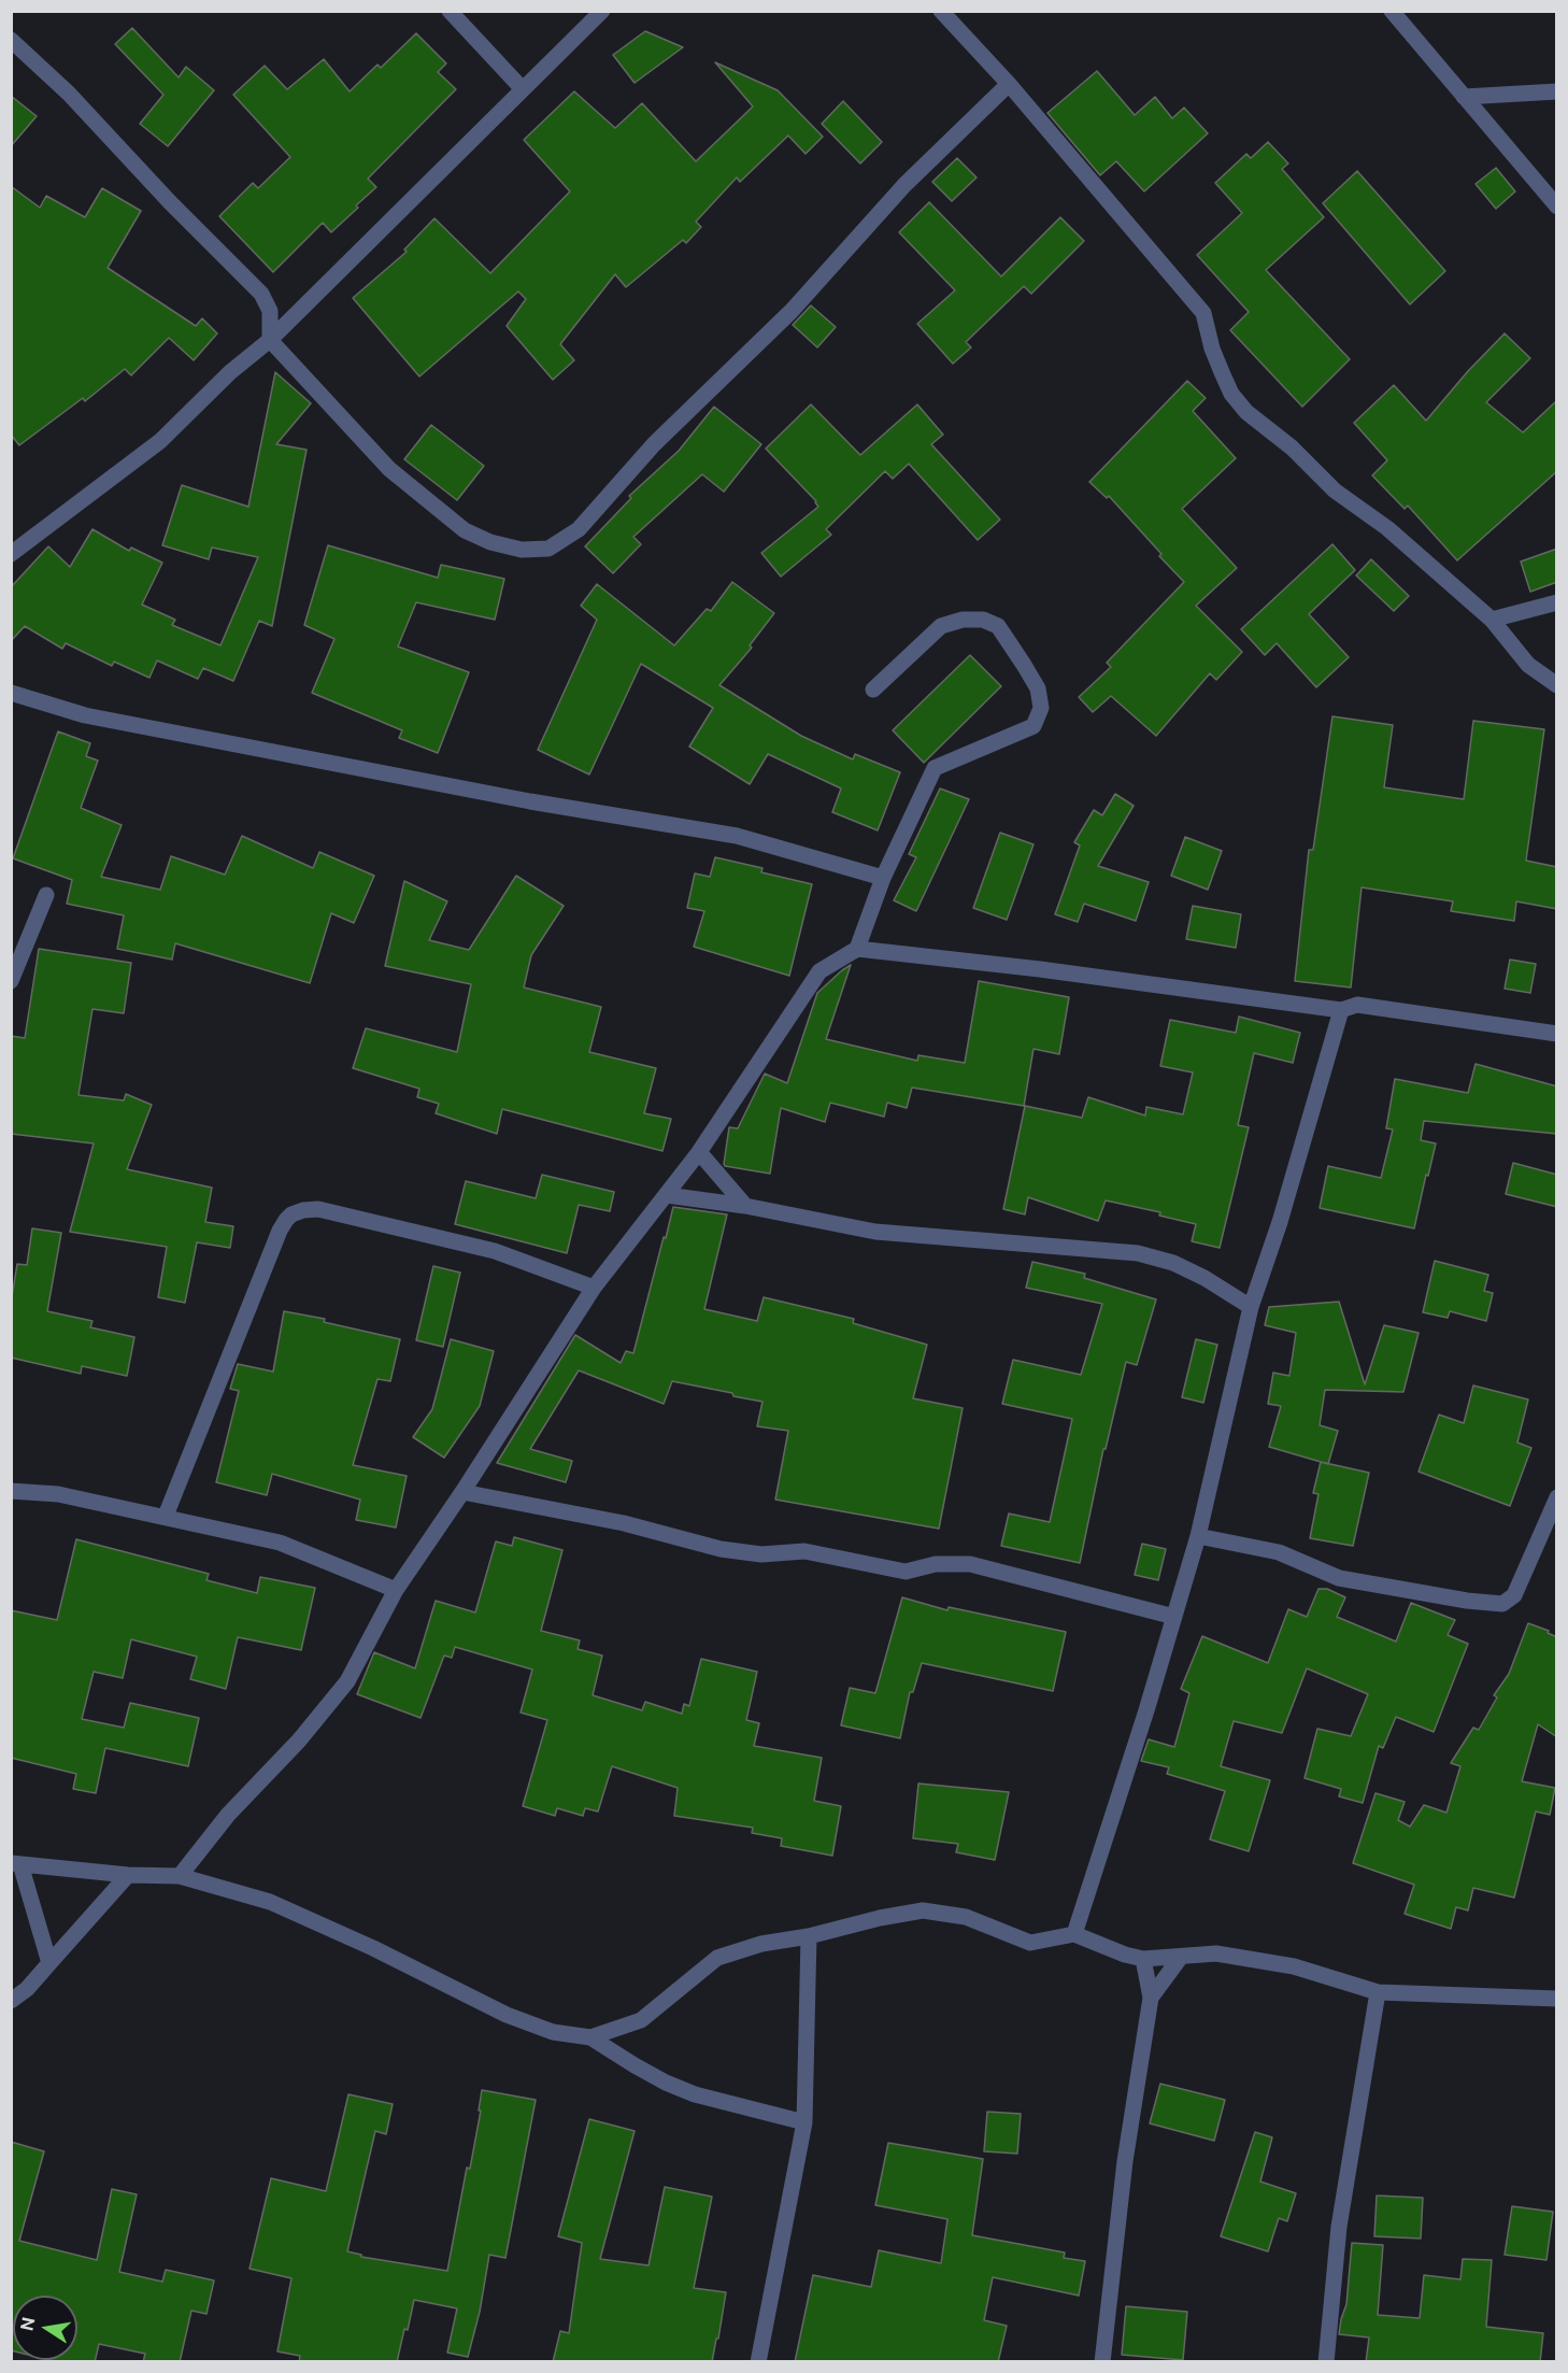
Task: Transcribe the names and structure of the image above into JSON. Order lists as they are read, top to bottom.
{
  "north": "left"
}
